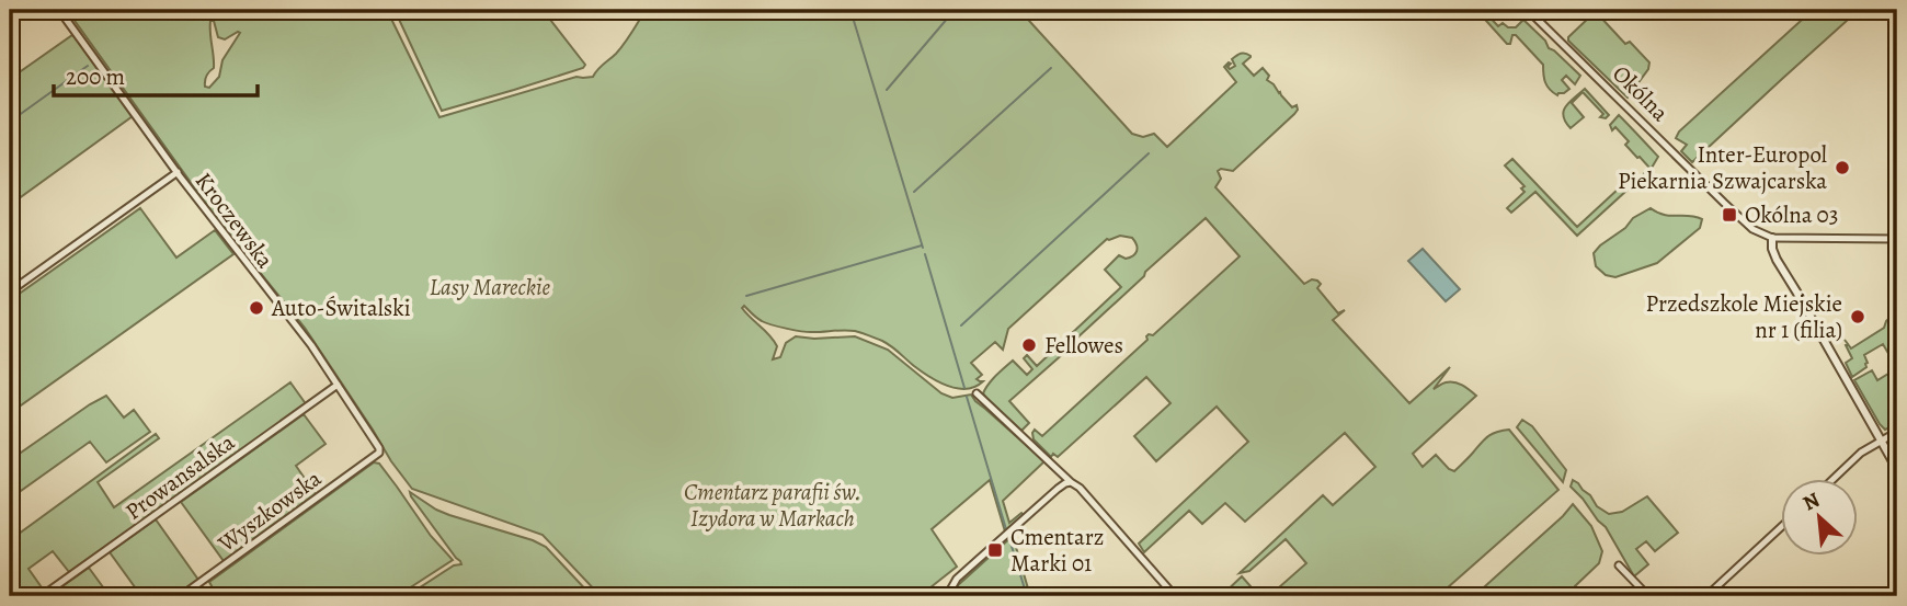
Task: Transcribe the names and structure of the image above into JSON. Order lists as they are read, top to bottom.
{
  "streets": {
    "street": [
      "Okólna",
      "Kroczewska",
      "Prowansalska",
      "Wyszkowska"
    ]
  },
  "crossings": [
    ["Kroczewska", "Prowansalska"],
    ["Kroczewska", "Wyszkowska"]
  ],
  "parks": ["Lasy Mareckie", "Cmentarz parafii św. Izydora w Markach"],
  "places": {
    "other": [
      "Inter-Europol Piekarnia Szwajcarska",
      "Auto-Świtalski",
      "Przedszkole Miejskie nr 1 (filia)",
      "Fellowes"
    ],
    "transit": ["Okólna 03", "Cmentarz Marki 01"]
  },
  "scale_bar": "200 m",
  "north": "top left"
}
